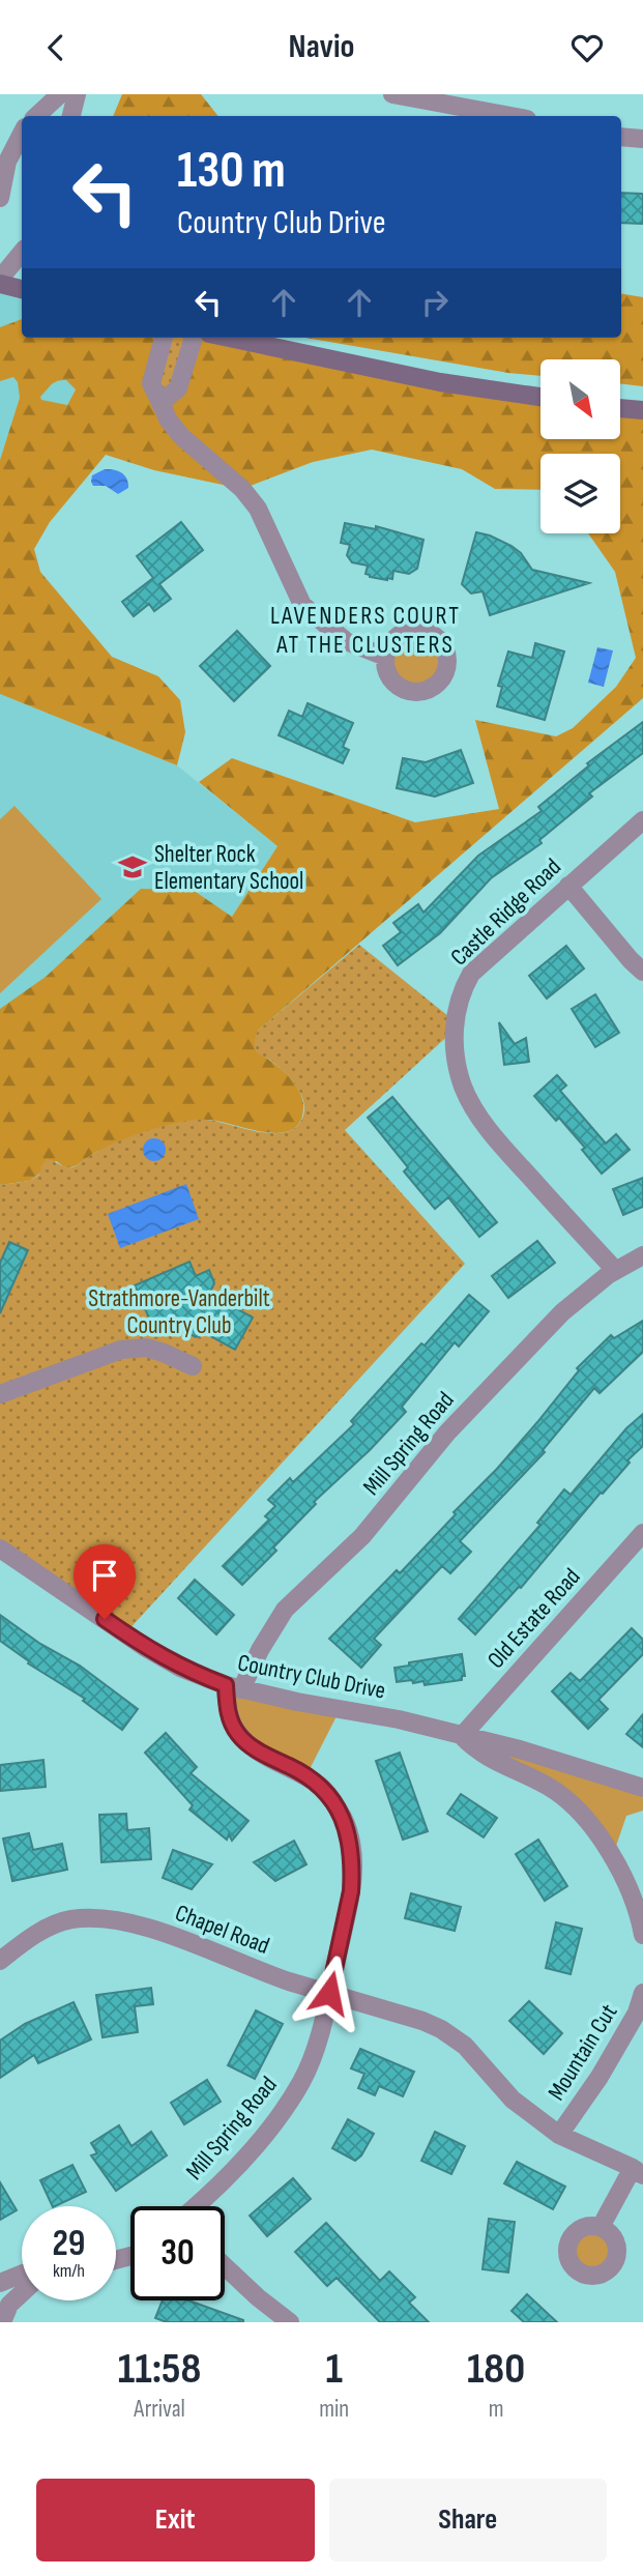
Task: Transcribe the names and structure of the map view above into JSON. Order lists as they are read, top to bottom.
{
  "streets": {
    "street": [
      "Castle Ridge Road",
      "Mill Spring Road",
      "Old Estate Road",
      "Country Club Drive",
      "Chapel Road",
      "Mountain Cut"
    ]
  },
  "crossings": [
    ["Castle Ridge Road", "Mill Spring Road"],
    ["Mill Spring Road", "Country Club Drive"],
    ["Mill Spring Road", "Chapel Road"],
    ["Old Estate Road", "Country Club Drive"],
    ["Chapel Road", "Mountain Cut"]
  ],
  "districts": ["LAVENDERS COURT AT THE CLUSTERS"],
  "parks": ["Strathmore-Vanderbilt Country Club"],
  "places": {
    "school or university": ["Shelter Rock Elementary School"]
  },
  "north": "bottom right",
  "page": {
    "header": "Navio",
    "turn": ["130 m", "Country Club Drive"],
    "speed": "29 km/h",
    "limit": "30",
    "eta": [
      "11:58",
      "Arrival",
      "1",
      "min",
      "180",
      "m"
    ],
    "buttons": ["Exit", "Share"]
  }
}
